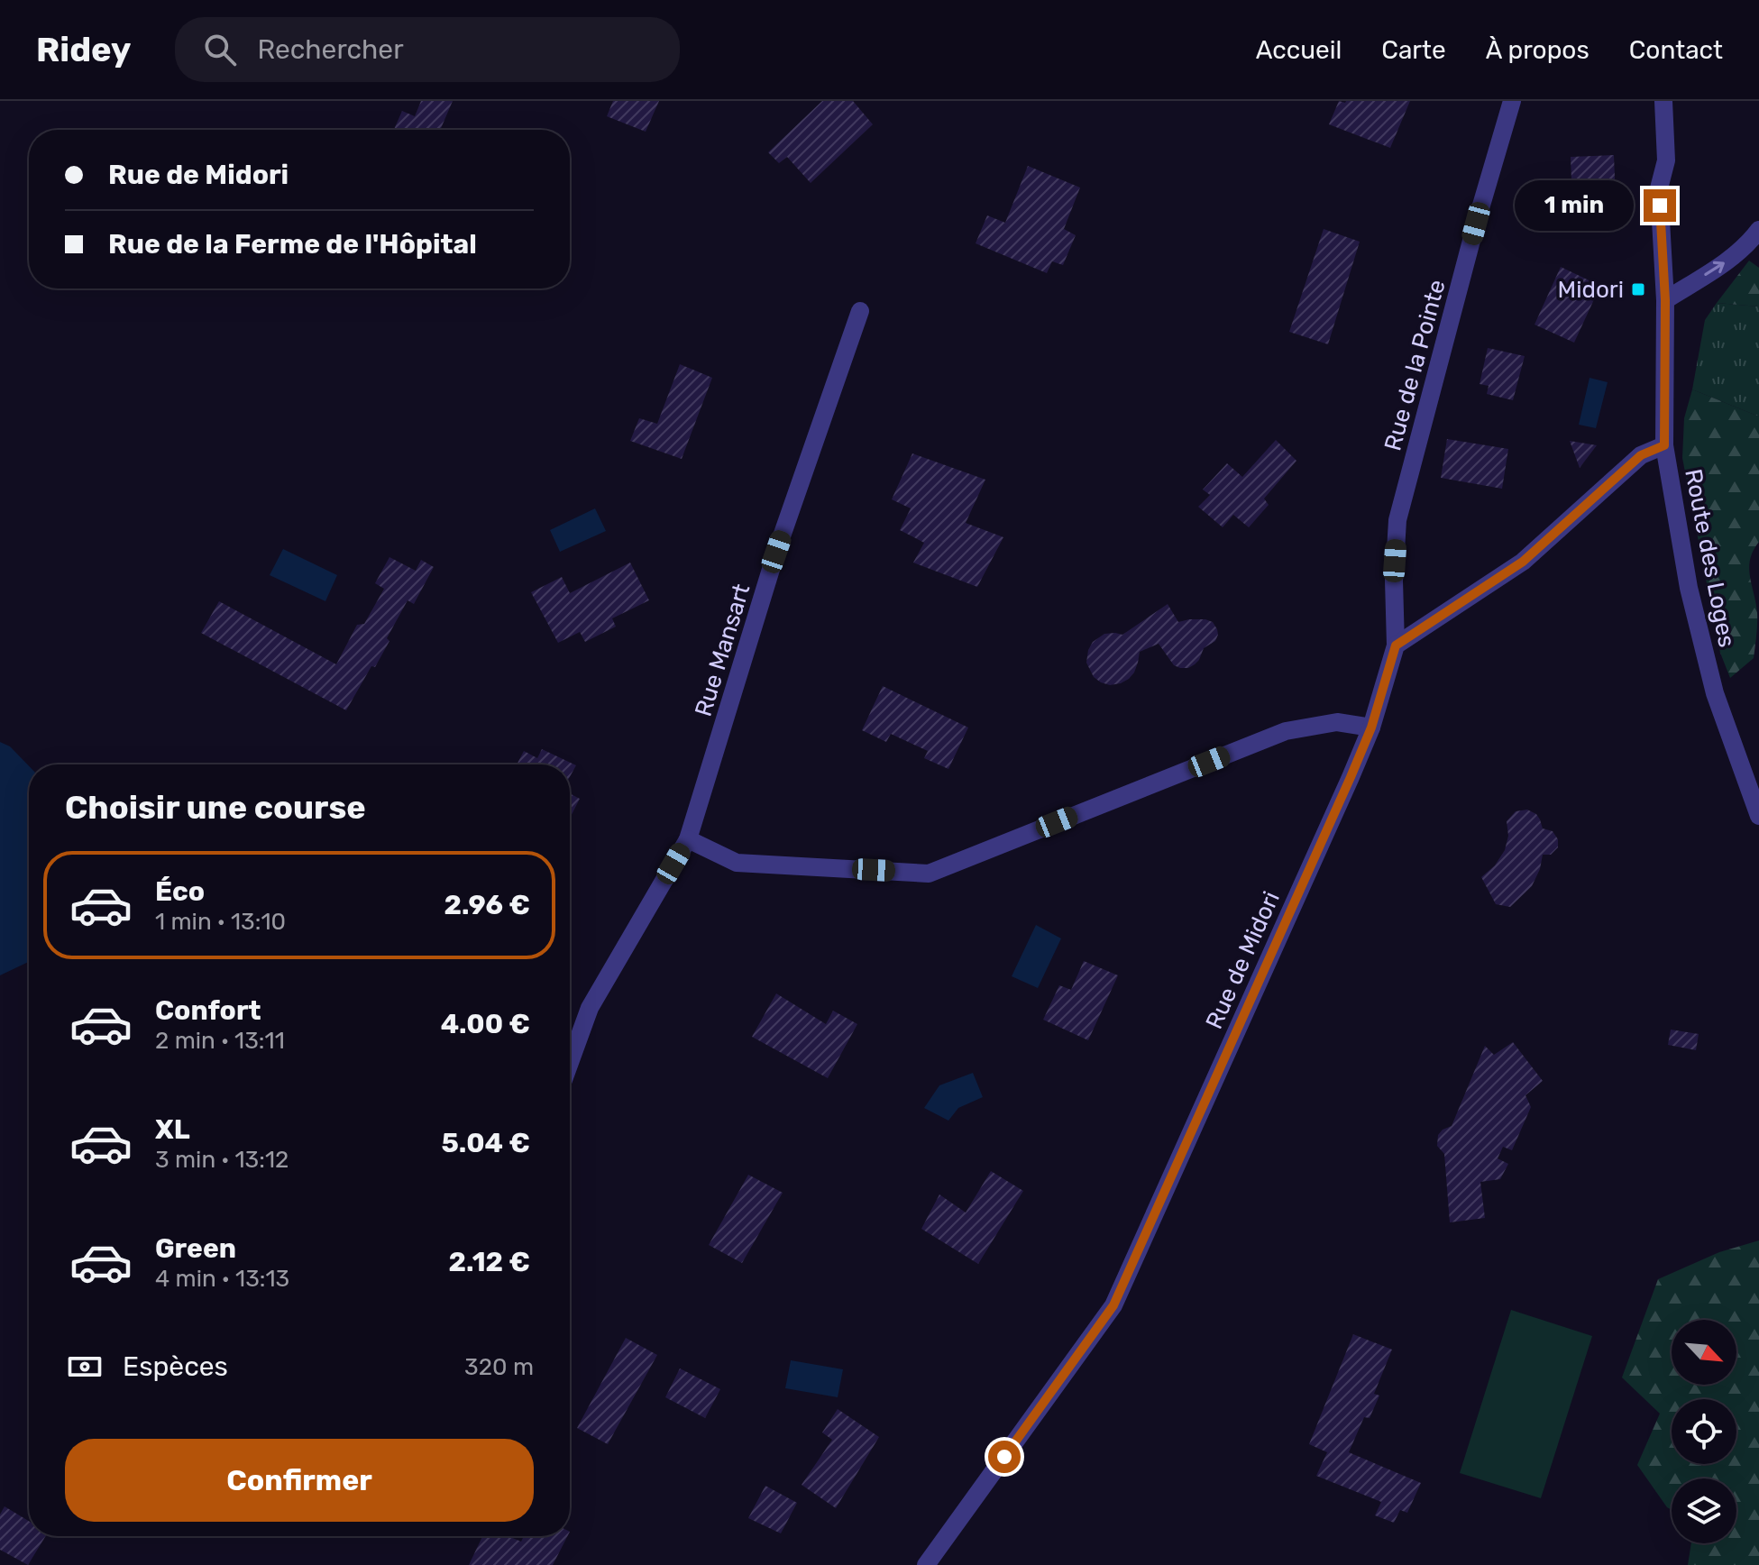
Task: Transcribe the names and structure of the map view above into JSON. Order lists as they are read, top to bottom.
{
  "streets": {
    "street": [
      "Rue de la Pointe",
      "Route des Loges",
      "Rue Mansart",
      "Rue de Midori"
    ]
  },
  "crossings": [
    ["Rue de la Pointe", "Rue de Midori"]
  ],
  "places": {
    "transit": ["Midori"]
  },
  "north": "bottom right",
  "page": {
    "header": "Ridey",
    "search": "Rechercher",
    "nav": [
      "Accueil",
      "Carte",
      "À propos",
      "Contact"
    ],
    "banner": ["Rue de Midori", "Rue de la Ferme de l'Hôpital"],
    "bubble": "1 min",
    "heading": "Choisir une course",
    "list": [
      {
        "name": "Éco",
        "note": "1 min · 13:10",
        "value": "2.96 €"
      },
      {
        "name": "Confort",
        "note": "2 min · 13:11",
        "value": "4.00 €"
      },
      {
        "name": "XL",
        "note": "3 min · 13:12",
        "value": "5.04 €"
      },
      {
        "name": "Green",
        "note": "4 min · 13:13",
        "value": "2.12 €"
      }
    ],
    "pay": ["Espèces", "320 m"],
    "buttons": "Confirmer"
  }
}
